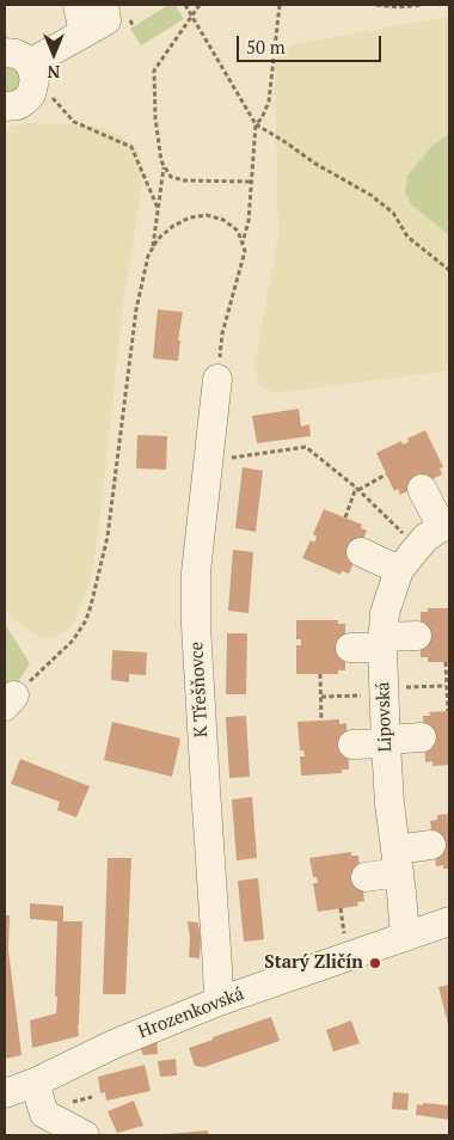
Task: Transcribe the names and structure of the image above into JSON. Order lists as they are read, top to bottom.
{
  "streets": {
    "street": ["K Třešňovce", "Lipovská", "Hrozenkovská"]
  },
  "crossings": [
    ["K Třešňovce", "Hrozenkovská"],
    ["Lipovská", "Hrozenkovská"]
  ],
  "places": ["Starý Zličín"],
  "scale_bar": "50 m",
  "north": "bottom"
}
